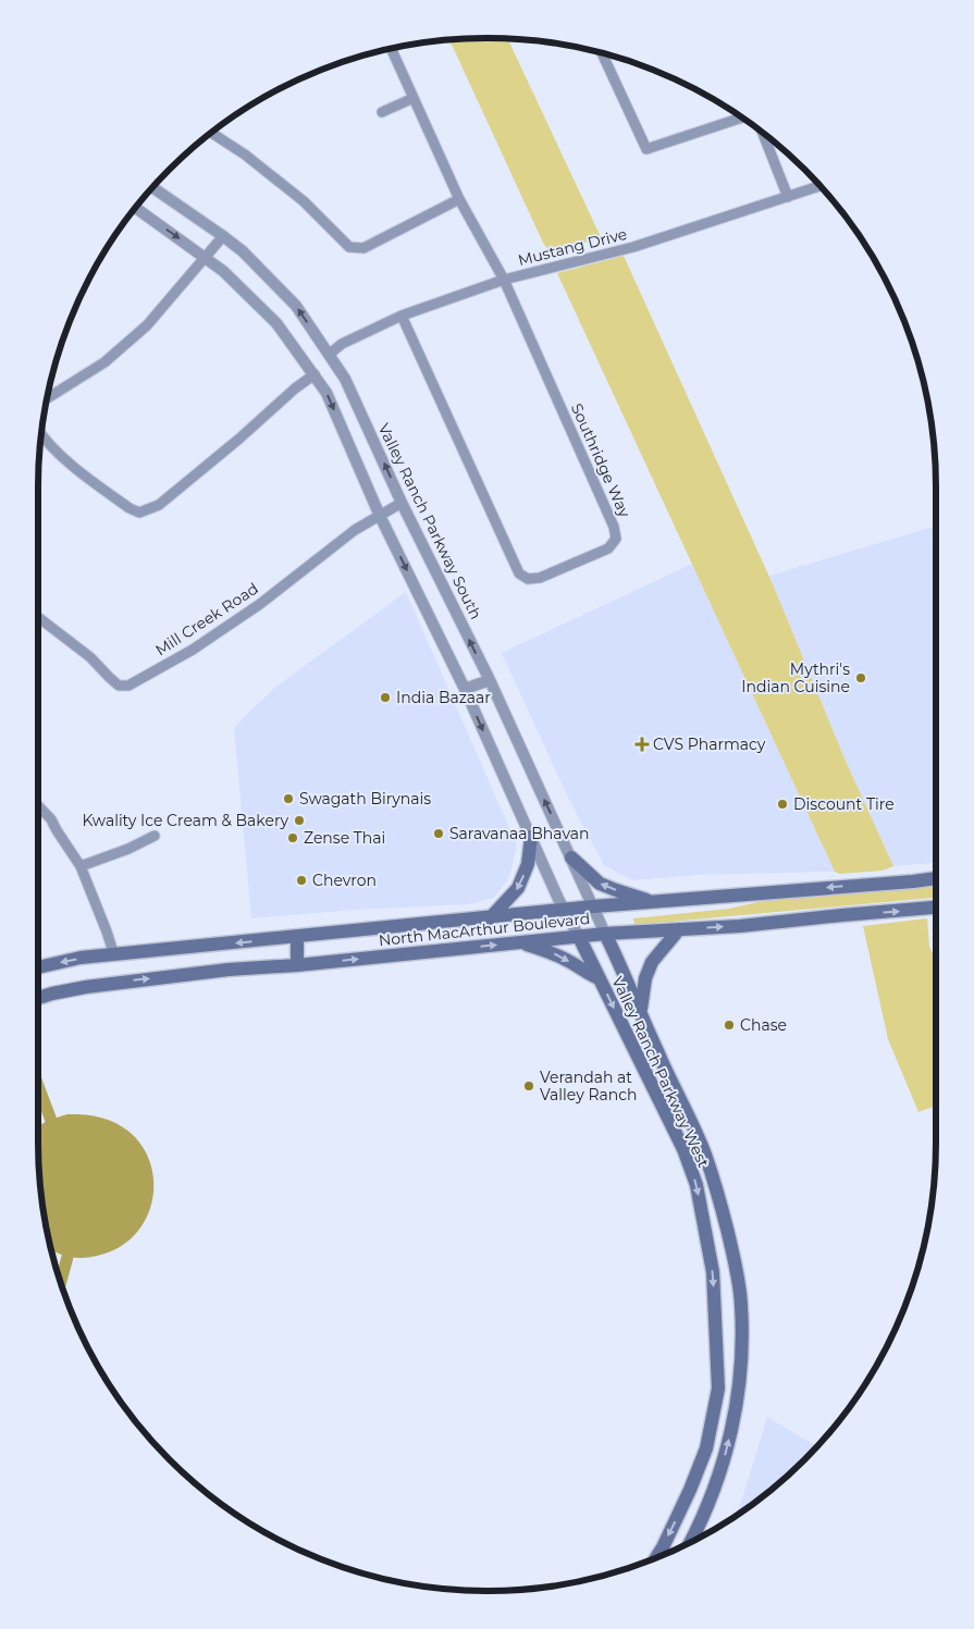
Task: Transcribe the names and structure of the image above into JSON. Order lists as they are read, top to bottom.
{
  "streets": {
    "main road": ["North MacArthur Boulevard", "Valley Ranch Parkway West"],
    "street": [
      "Mustang Drive",
      "Southridge Way",
      "Valley Ranch Parkway South",
      "Mill Creek Road"
    ]
  },
  "crossings": [
    ["Mustang Drive", "Southridge Way"],
    ["Mustang Drive", "Valley Ranch Parkway South"],
    ["Valley Ranch Parkway South", "Mill Creek Road"],
    ["Valley Ranch Parkway South", "North MacArthur Boulevard"],
    ["Valley Ranch Parkway South", "Valley Ranch Parkway West"],
    ["North MacArthur Boulevard", "Valley Ranch Parkway West"]
  ],
  "places": {
    "other": [
      "Mythri's Indian Cuisine",
      "India Bazaar",
      "Swagath Birynais",
      "Discount Tire",
      "Kwality Ice Cream & Bakery",
      "Saravanaa Bhavan",
      "Zense Thai",
      "Chevron",
      "Chase",
      "Verandah at Valley Ranch"
    ],
    "health": ["CVS Pharmacy"]
  }
}
